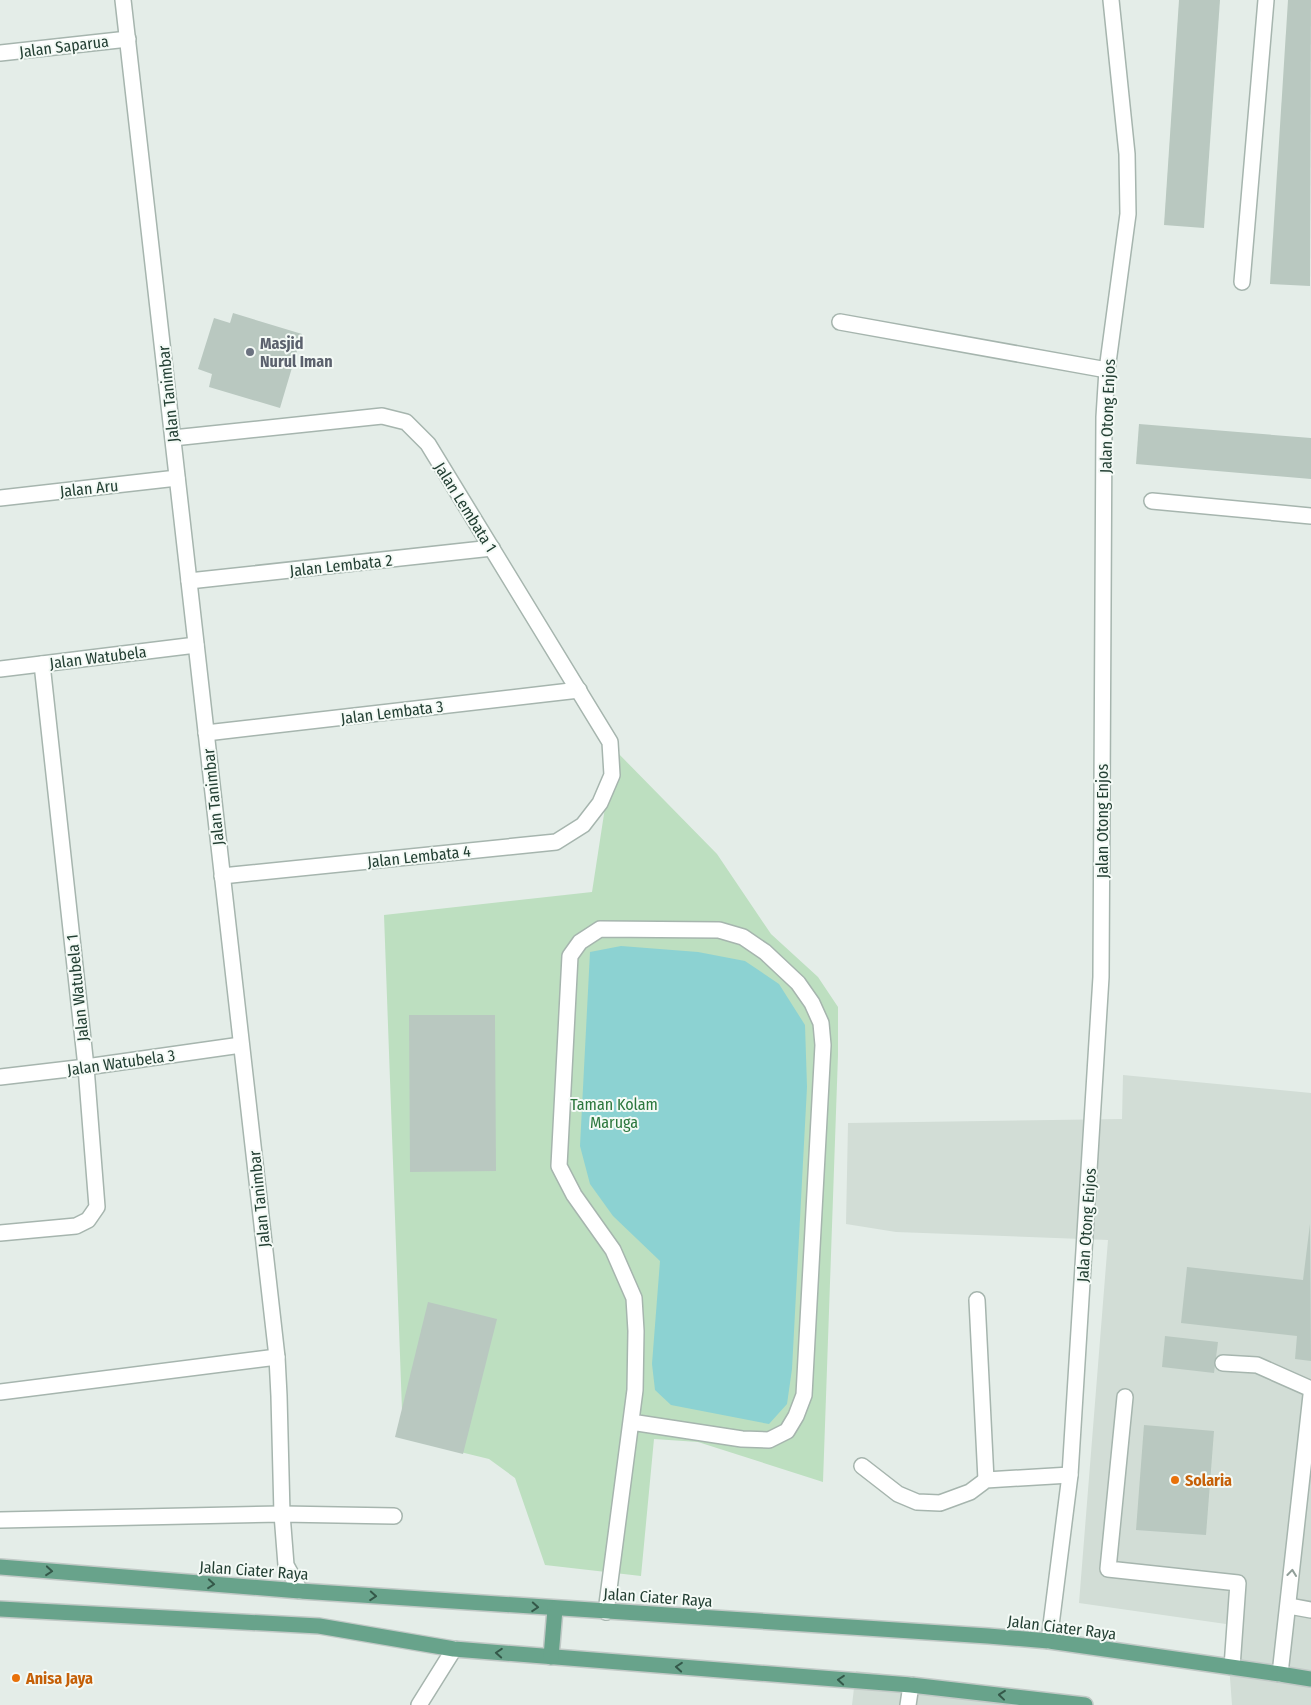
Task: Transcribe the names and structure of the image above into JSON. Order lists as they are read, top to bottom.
{
  "streets": {
    "main road": ["Jalan Ciater Raya"],
    "street": [
      "Jalan Saparua",
      "Jalan Tanimbar",
      "Jalan Otong Enjos",
      "Jalan Aru",
      "Jalan Lembata 1",
      "Jalan Lembata 2",
      "Jalan Watubela",
      "Jalan Lembata 3",
      "Jalan Lembata 4",
      "Jalan Watubela 1",
      "Jalan Watubela 3"
    ]
  },
  "crossings": [
    ["Jalan Saparua", "Jalan Tanimbar"],
    ["Jalan Tanimbar", "Jalan Aru"],
    ["Jalan Tanimbar", "Jalan Lembata 1"],
    ["Jalan Tanimbar", "Jalan Lembata 2"],
    ["Jalan Tanimbar", "Jalan Watubela"],
    ["Jalan Tanimbar", "Jalan Lembata 3"],
    ["Jalan Tanimbar", "Jalan Lembata 4"],
    ["Jalan Tanimbar", "Jalan Watubela 3"],
    ["Jalan Tanimbar", "Jalan Ciater Raya"],
    ["Jalan Otong Enjos", "Jalan Ciater Raya"],
    ["Jalan Lembata 1", "Jalan Lembata 2"],
    ["Jalan Lembata 1", "Jalan Lembata 3"],
    ["Jalan Lembata 1", "Jalan Lembata 4"],
    ["Jalan Watubela", "Jalan Watubela 1"],
    ["Jalan Watubela 1", "Jalan Watubela 3"]
  ],
  "parks": ["Taman Kolam Maruga"],
  "places": ["Masjid Nurul Iman", "Solaria", "Anisa Jaya"]
}
